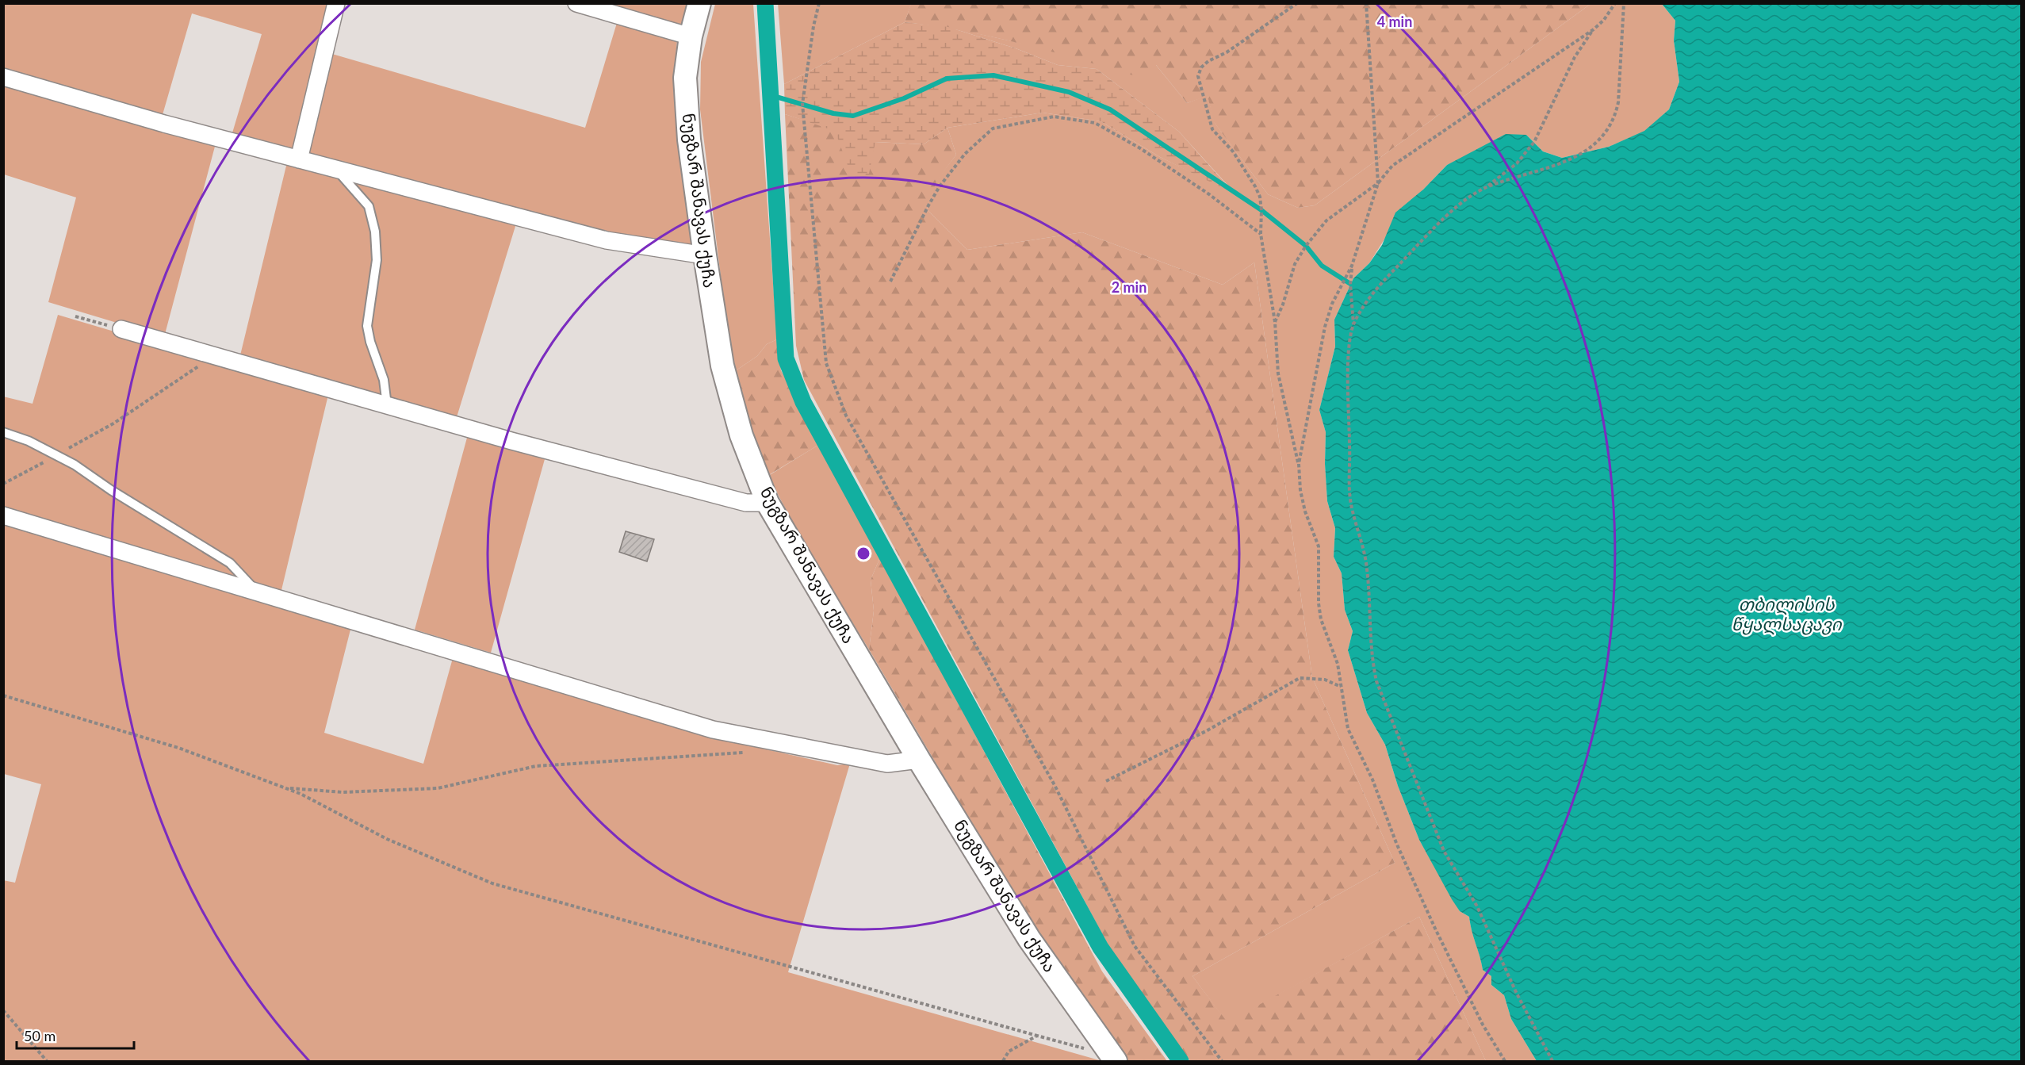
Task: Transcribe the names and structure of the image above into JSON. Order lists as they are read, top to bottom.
{
  "streets": {
    "main road": ["ნუგზარ შანავას ქუჩა"]
  },
  "water": ["თბილისის წყალსაცავი"],
  "scale_bar": "50 m",
  "rings": ["4 min", "2 min"]
}
